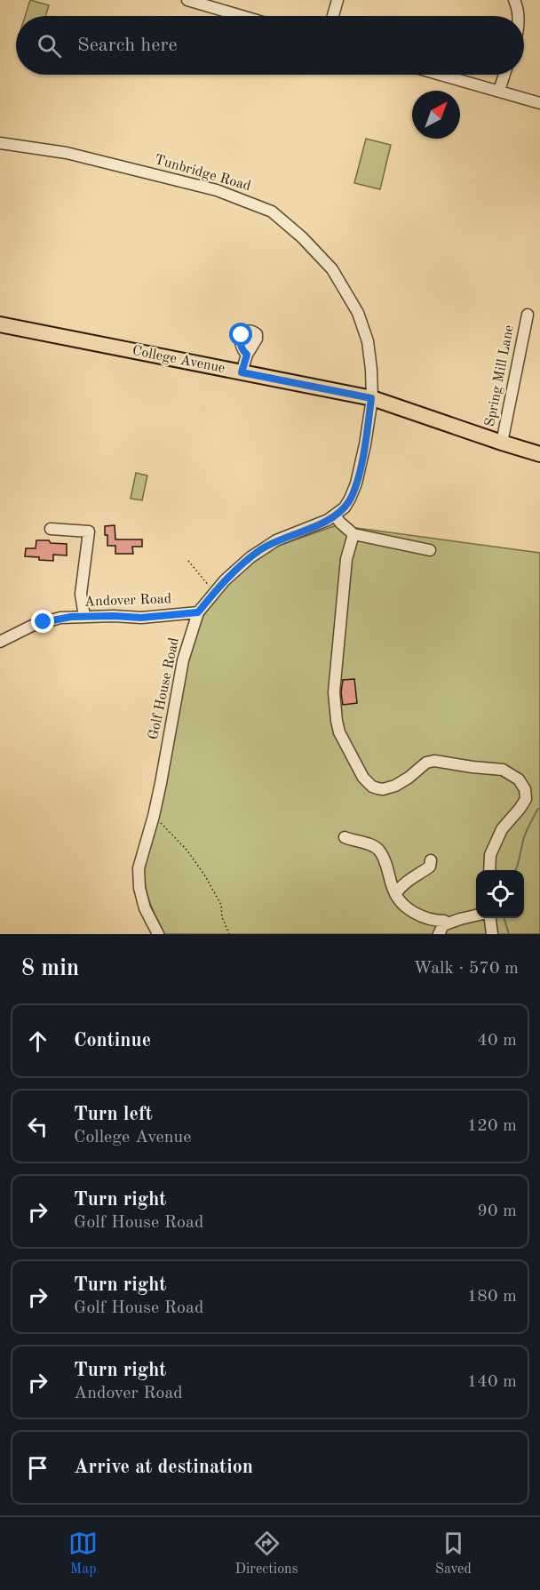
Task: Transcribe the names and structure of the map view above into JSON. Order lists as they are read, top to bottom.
{
  "streets": {
    "main road": ["College Avenue"],
    "street": [
      "Tunbridge Road",
      "Spring Mill Lane",
      "Andover Road",
      "Golf House Road"
    ]
  },
  "crossings": [
    ["Tunbridge Road", "College Avenue"],
    ["Tunbridge Road", "Golf House Road"],
    ["College Avenue", "Spring Mill Lane"],
    ["College Avenue", "Golf House Road"],
    ["Andover Road", "Golf House Road"]
  ],
  "north": "top right",
  "page": {
    "search": "Search here",
    "heading": ["8 min", "Walk · 570 m"],
    "list": [
      ["Continue", "40 m"],
      ["Turn left", "College Avenue", "120 m"],
      ["Turn right", "Golf House Road", "90 m"],
      ["Turn right", "Golf House Road", "180 m"],
      ["Turn right", "Andover Road", "140 m"],
      "Arrive at destination"
    ],
    "nav": ["Map", "Directions", "Saved"]
  }
}
